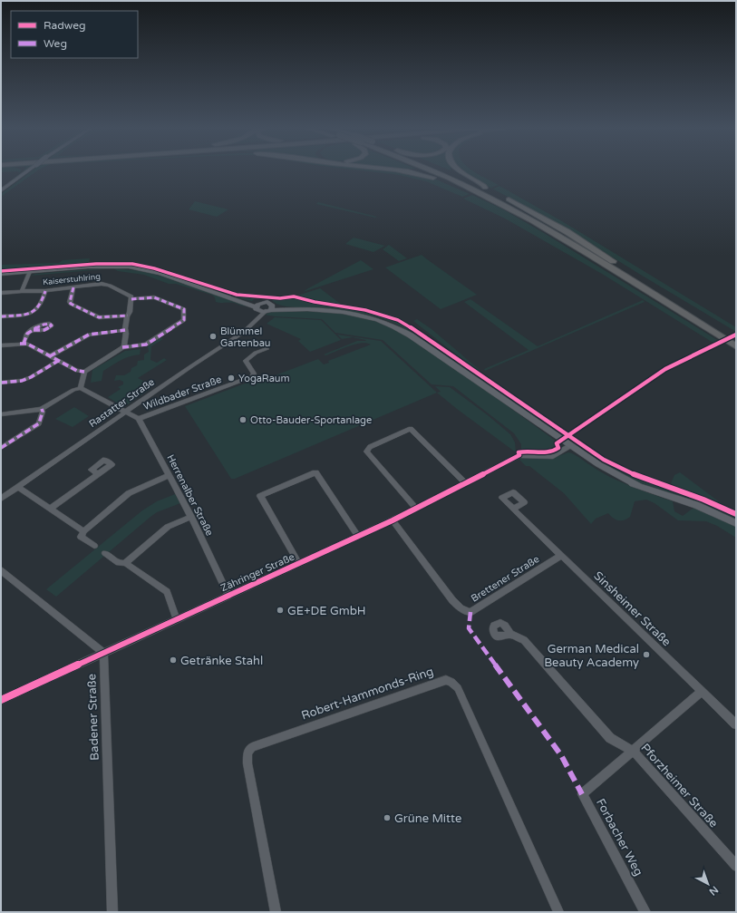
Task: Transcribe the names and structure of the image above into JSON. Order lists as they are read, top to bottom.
{
  "streets": {
    "street": [
      "Kaiserstuhlring",
      "Wildbader Straße",
      "Rastatter Straße",
      "Herrenalber Straße",
      "Zähringer Straße",
      "Brettener Straße",
      "Sinsheimer Straße",
      "Robert-Hammonds-Ring",
      "Badener Straße",
      "Pforzheimer Straße",
      "Forbacher Weg"
    ]
  },
  "crossings": [
    ["Wildbader Straße", "Herrenalber Straße"],
    ["Herrenalber Straße", "Zähringer Straße"],
    ["Zähringer Straße", "Brettener Straße"],
    ["Zähringer Straße", "Badener Straße"],
    ["Brettener Straße", "Sinsheimer Straße"],
    ["Pforzheimer Straße", "Forbacher Weg"]
  ],
  "places": [
    "Blümmel Gartenbau",
    "YogaRaum",
    "Otto-Bauder-Sportanlage",
    "GE+DE GmbH",
    "German Medical Beauty Academy",
    "Getränke Stahl",
    "Grüne Mitte"
  ],
  "legend": ["Radweg", "Weg"],
  "north": "bottom right"
}
